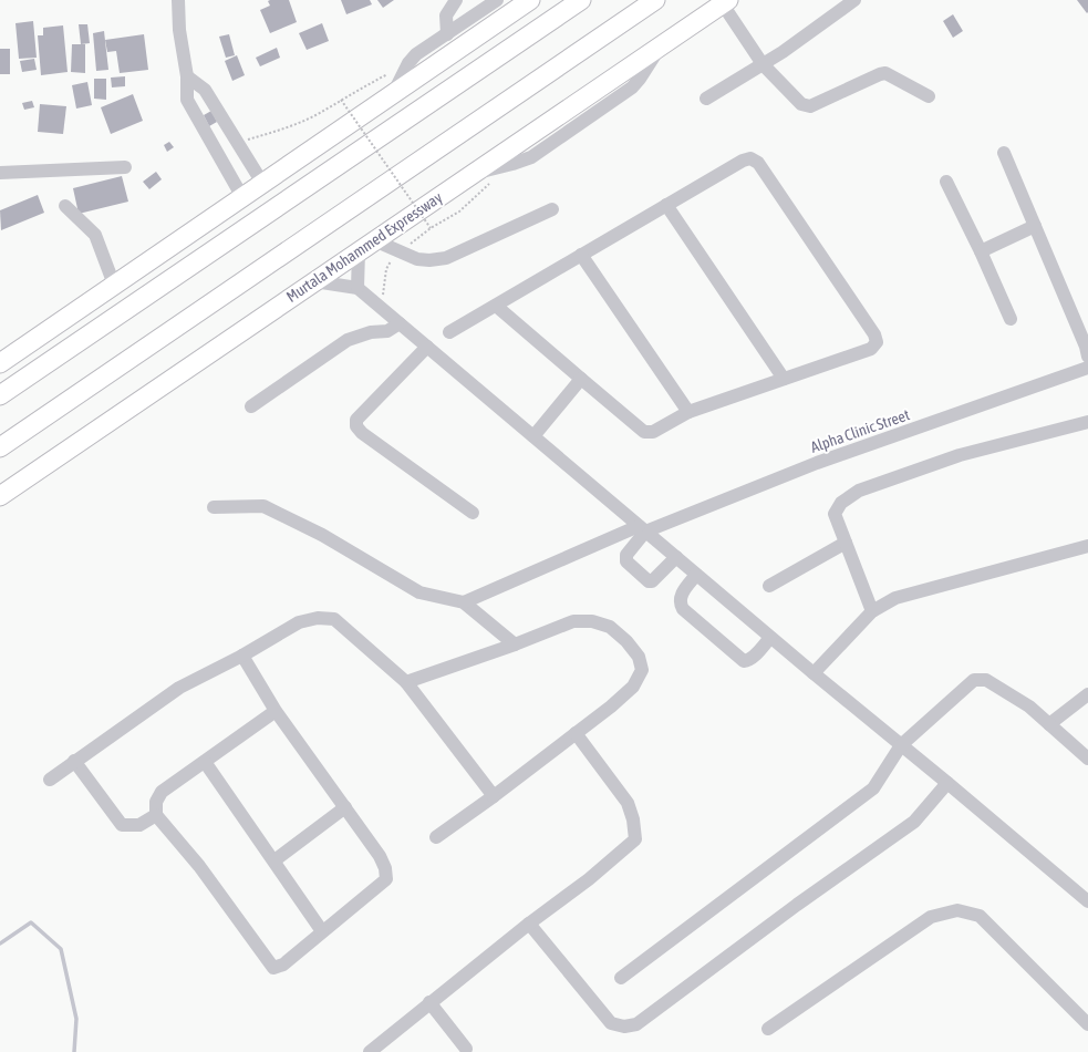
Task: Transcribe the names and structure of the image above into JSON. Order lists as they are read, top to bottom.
{
  "streets": {
    "highway": ["Murtala Mohammed Expressway"],
    "street": ["Alpha Clinic Street"]
  }
}
